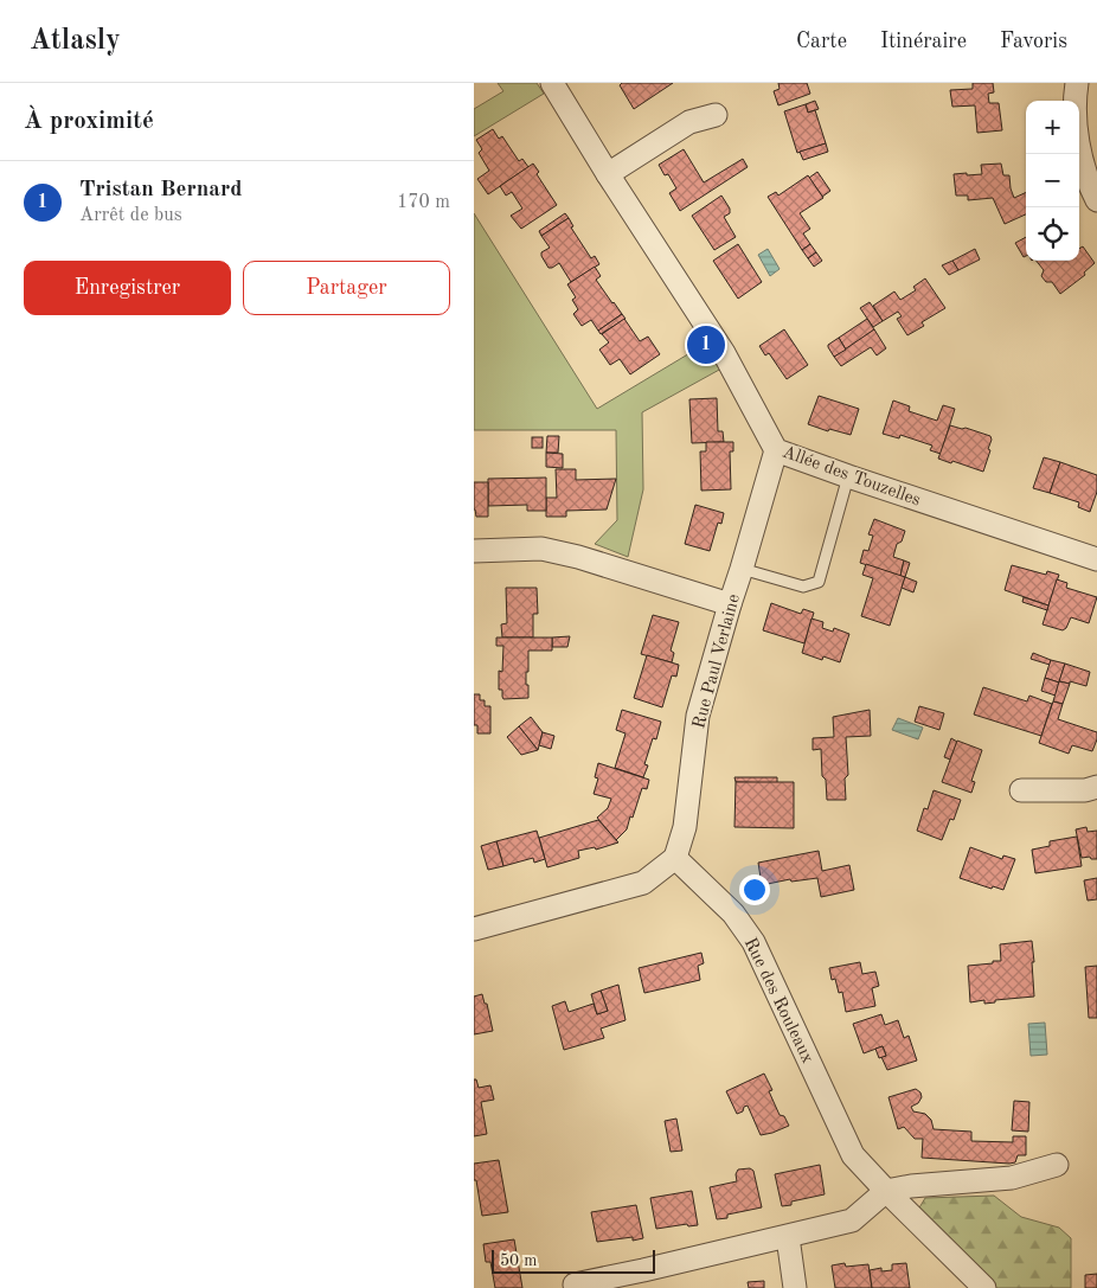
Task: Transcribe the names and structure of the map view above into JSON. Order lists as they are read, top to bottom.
{
  "streets": {
    "street": ["Allée des Touzelles", "Rue Paul Verlaine", "Rue des Rouleaux"]
  },
  "crossings": [
    ["Allée des Touzelles", "Rue Paul Verlaine"],
    ["Rue Paul Verlaine", "Rue des Rouleaux"]
  ],
  "scale_bar": "50 m",
  "page": {
    "header": "Atlasly",
    "nav": ["Carte", "Itinéraire", "Favoris"],
    "heading": "À proximité",
    "map_buttons": ["+", "−"],
    "list": [
      {
        "mark": "1",
        "name": "Tristan Bernard",
        "note": "Arrêt de bus",
        "value": "170 m"
      }
    ],
    "buttons": ["Enregistrer", "Partager"],
    "pins": "1",
    "scale": "50 m"
  }
}
